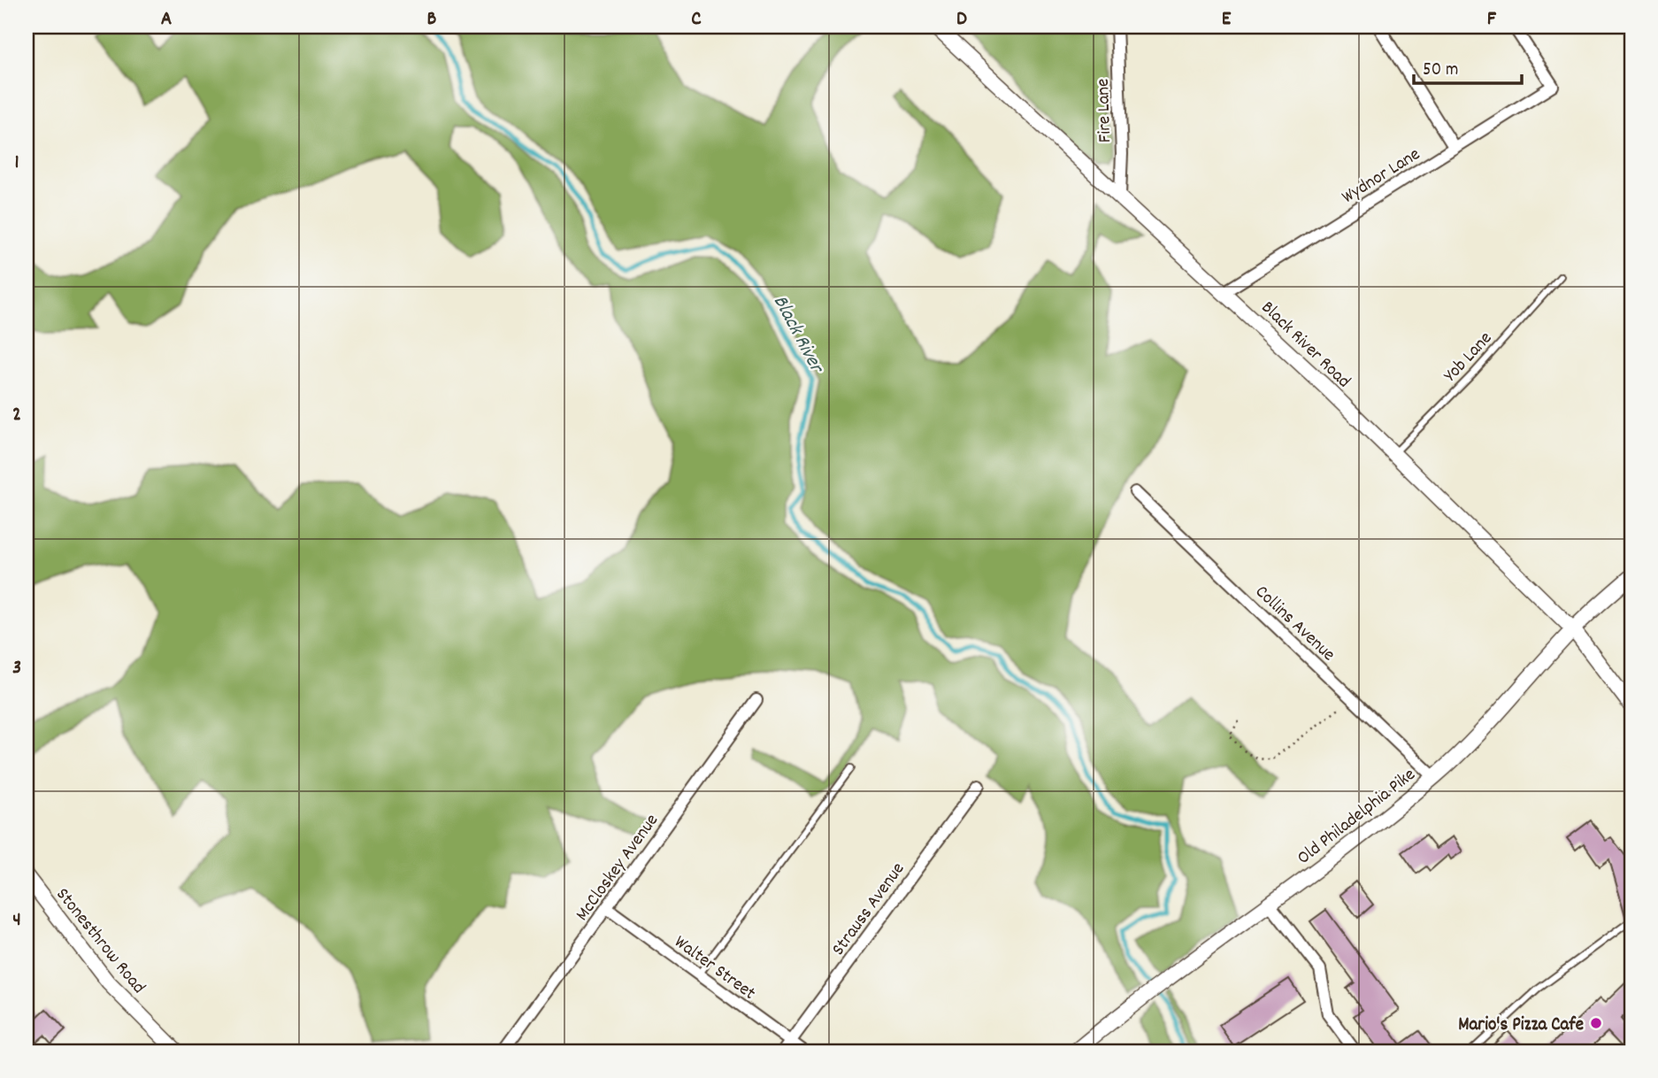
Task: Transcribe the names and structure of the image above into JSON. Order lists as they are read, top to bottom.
{
  "streets": {
    "street": [
      "Fire Lane",
      "Wydnor Lane",
      "Black River Road",
      "Collins Avenue",
      "Old Philadelphia Pike",
      "McCloskey Avenue",
      "Strauss Avenue",
      "Stonesthrow Road",
      "Walter Street"
    ],
    "lane": ["Yob Lane"]
  },
  "crossings": [
    ["Fire Lane", "Black River Road"],
    ["Wydnor Lane", "Black River Road"],
    ["Black River Road", "Yob Lane"],
    ["Black River Road", "Old Philadelphia Pike"],
    ["Collins Avenue", "Old Philadelphia Pike"],
    ["McCloskey Avenue", "Walter Street"],
    ["Strauss Avenue", "Walter Street"]
  ],
  "water": ["Black River"],
  "places": ["Mario's Pizza Cafe"],
  "scale_bar": "50 m",
  "grid": {
    "columns": [
      "A",
      "B",
      "C",
      "D",
      "E",
      "F"
    ],
    "rows": [
      "1",
      "2",
      "3",
      "4"
    ]
  }
}
